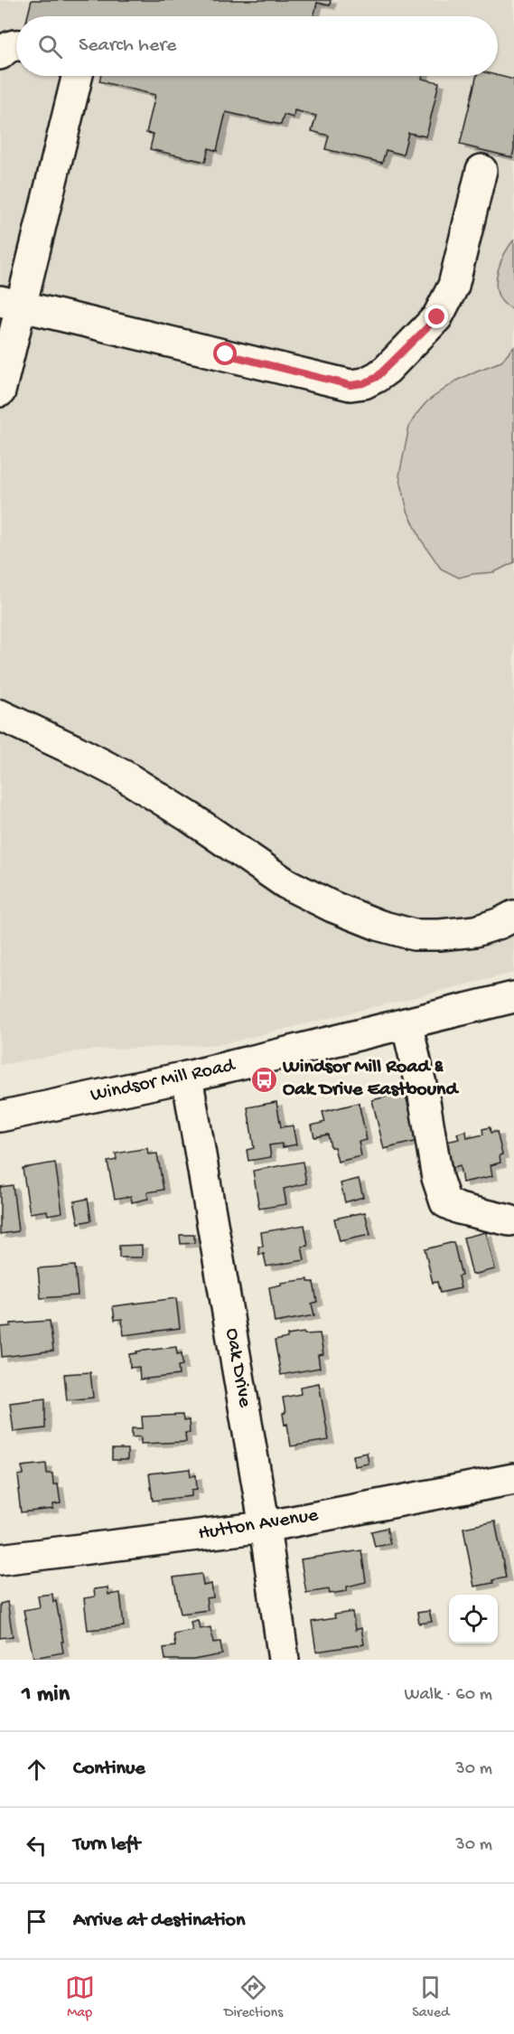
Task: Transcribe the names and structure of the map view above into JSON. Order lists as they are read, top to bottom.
{
  "streets": {
    "street": ["Windsor Mill Road", "Oak Drive", "Hutton Avenue"]
  },
  "crossings": [
    ["Windsor Mill Road", "Oak Drive"],
    ["Oak Drive", "Hutton Avenue"]
  ],
  "places": {
    "bus stop": ["Windsor Mill Road & Oak Drive Eastbound"]
  },
  "page": {
    "search": "Search here",
    "heading": ["1 min", "Walk · 60 m"],
    "list": [
      ["Continue", "30 m"],
      ["Turn left", "30 m"],
      "Arrive at destination"
    ],
    "nav": ["Map", "Directions", "Saved"]
  }
}
